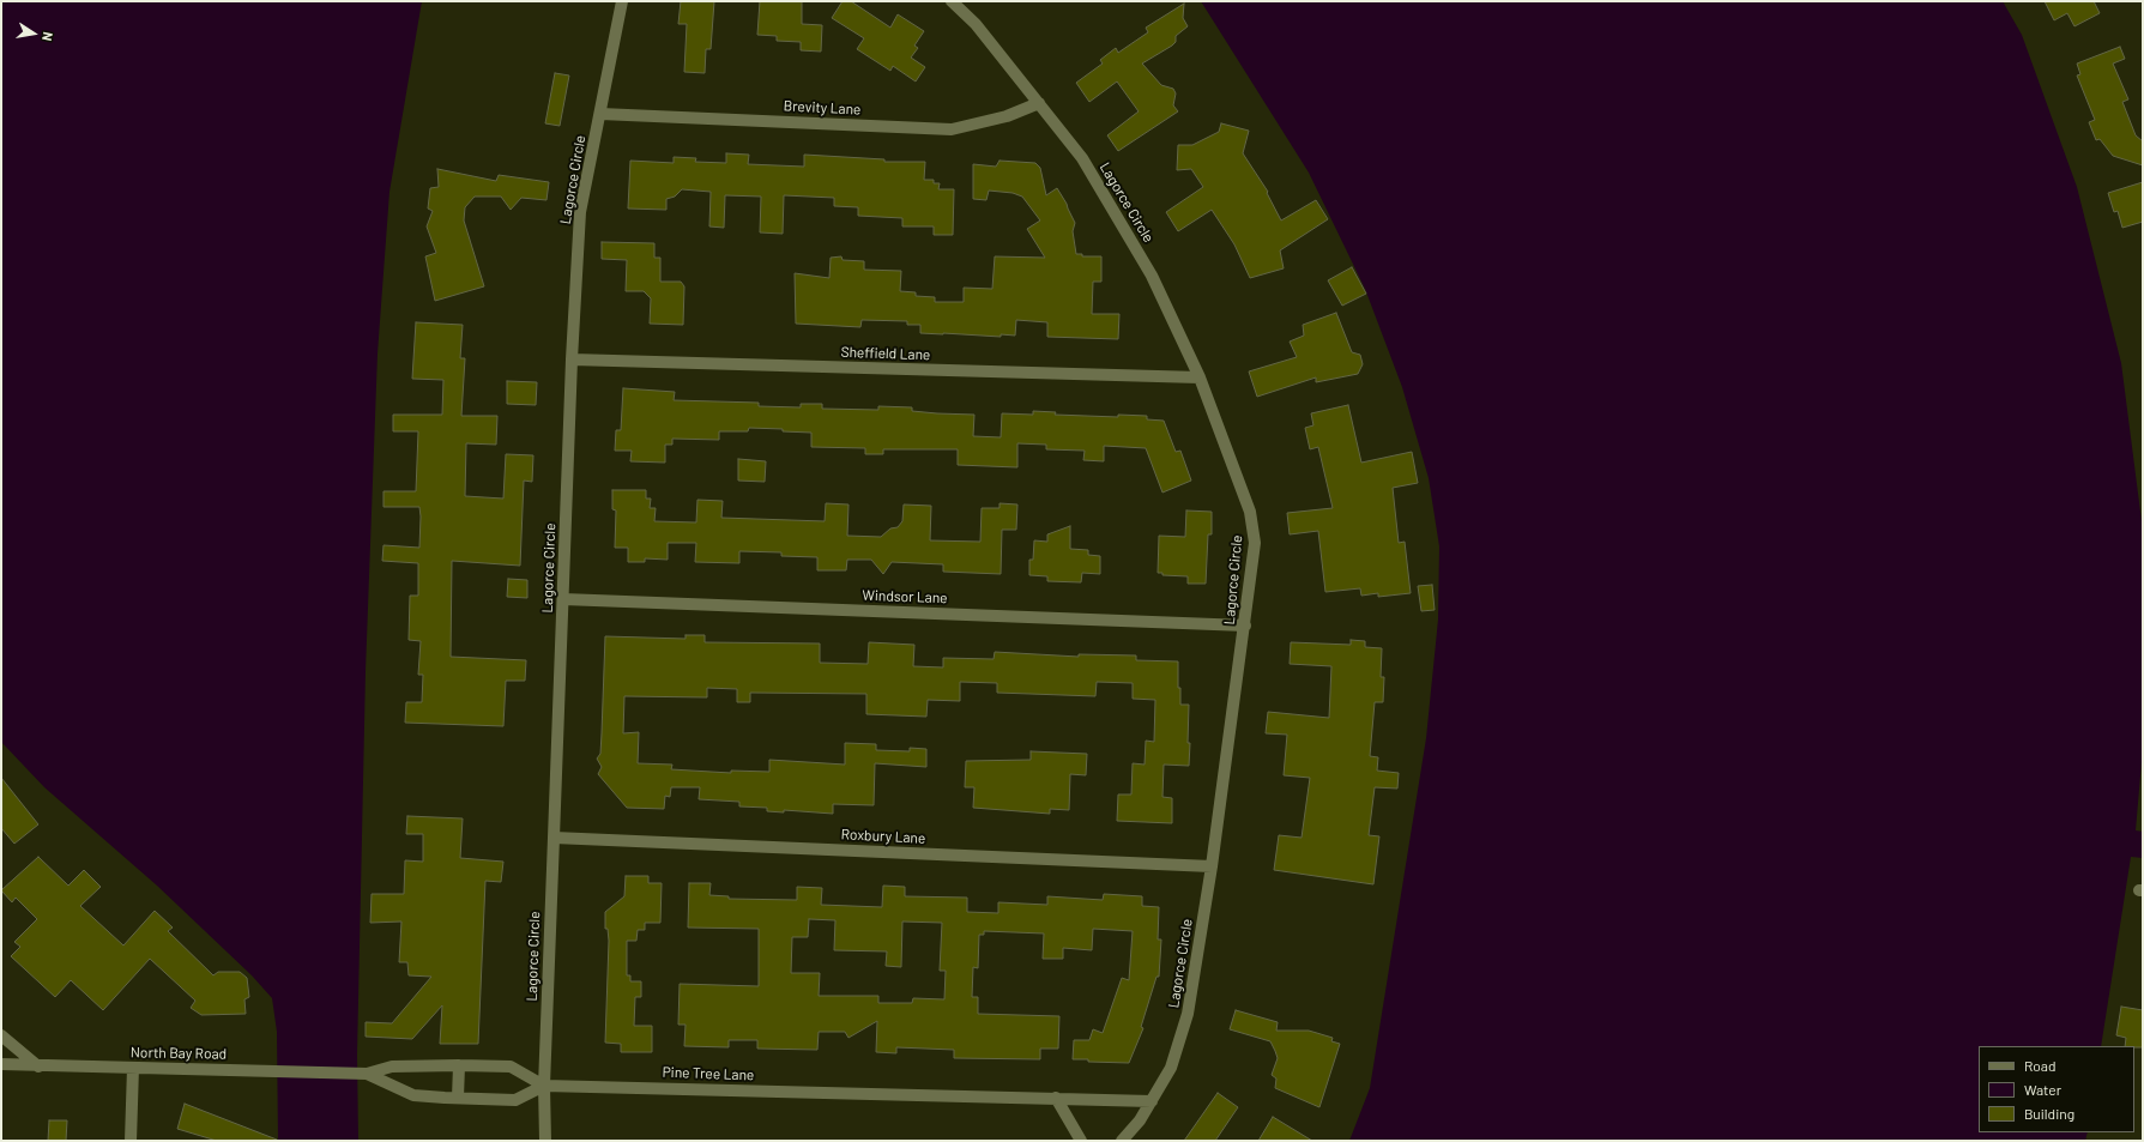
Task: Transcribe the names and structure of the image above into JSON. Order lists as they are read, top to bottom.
{
  "streets": {
    "street": [
      "Brevity Lane",
      "Lagorce Circle",
      "Sheffield Lane",
      "Windsor Lane",
      "Roxbury Lane",
      "North Bay Road",
      "Pine Tree Lane"
    ]
  },
  "crossings": [
    ["Brevity Lane", "Lagorce Circle"],
    ["Lagorce Circle", "Sheffield Lane"],
    ["Lagorce Circle", "Windsor Lane"],
    ["Lagorce Circle", "Roxbury Lane"],
    ["Lagorce Circle", "Pine Tree Lane"],
    ["North Bay Road", "Pine Tree Lane"]
  ],
  "legend": ["Road", "Water", "Building"],
  "north": "right"
}
